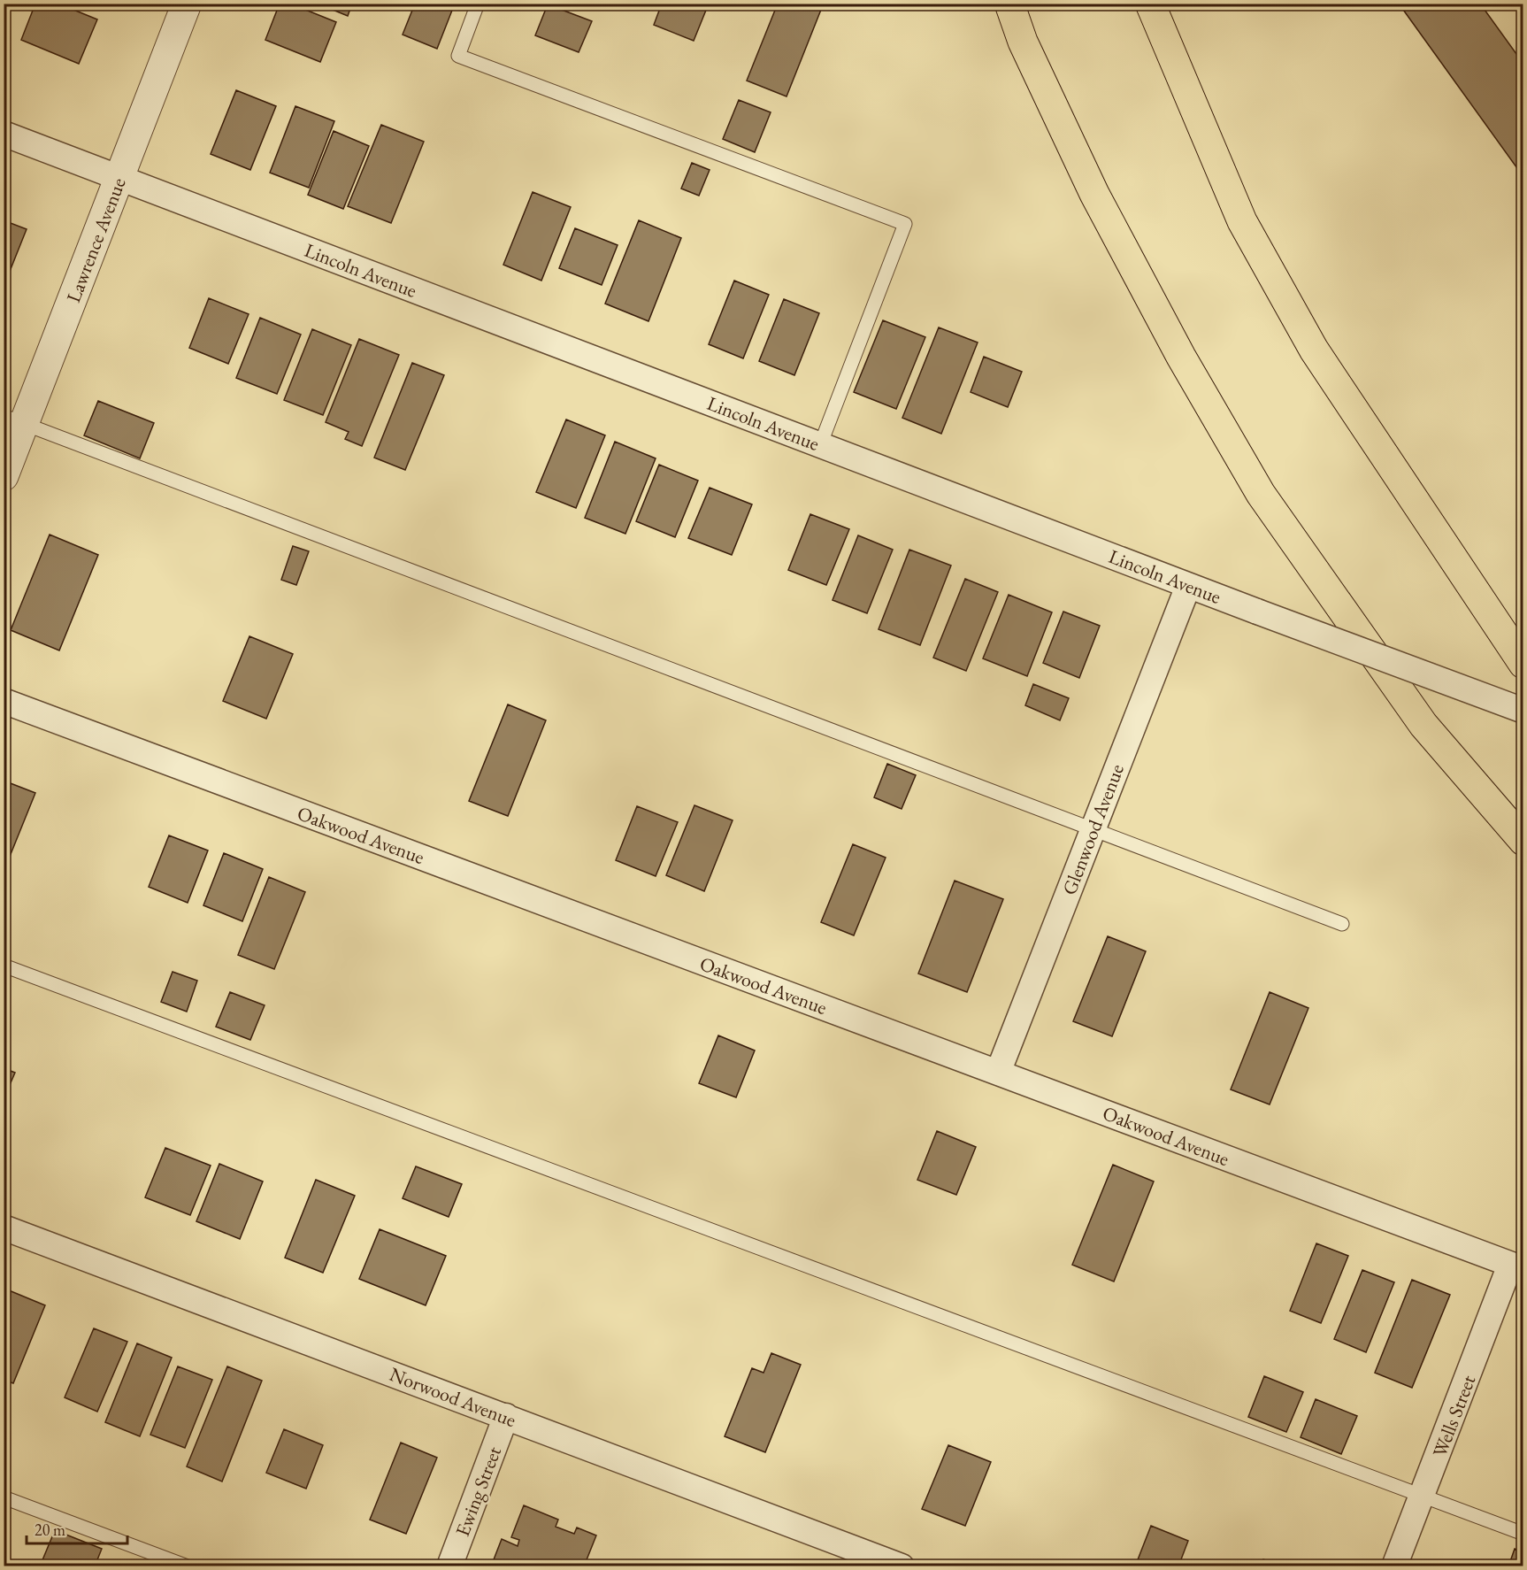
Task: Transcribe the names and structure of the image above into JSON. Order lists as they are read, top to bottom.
{
  "streets": {
    "street": [
      "Lawrence Avenue",
      "Lincoln Avenue",
      "Glenwood Avenue",
      "Oakwood Avenue",
      "Norwood Avenue",
      "Wells Street",
      "Ewing Street"
    ]
  },
  "crossings": [
    ["Lawrence Avenue", "Lincoln Avenue"],
    ["Lincoln Avenue", "Glenwood Avenue"],
    ["Glenwood Avenue", "Oakwood Avenue"],
    ["Oakwood Avenue", "Wells Street"],
    ["Norwood Avenue", "Ewing Street"]
  ],
  "scale_bar": "20 m"
}
